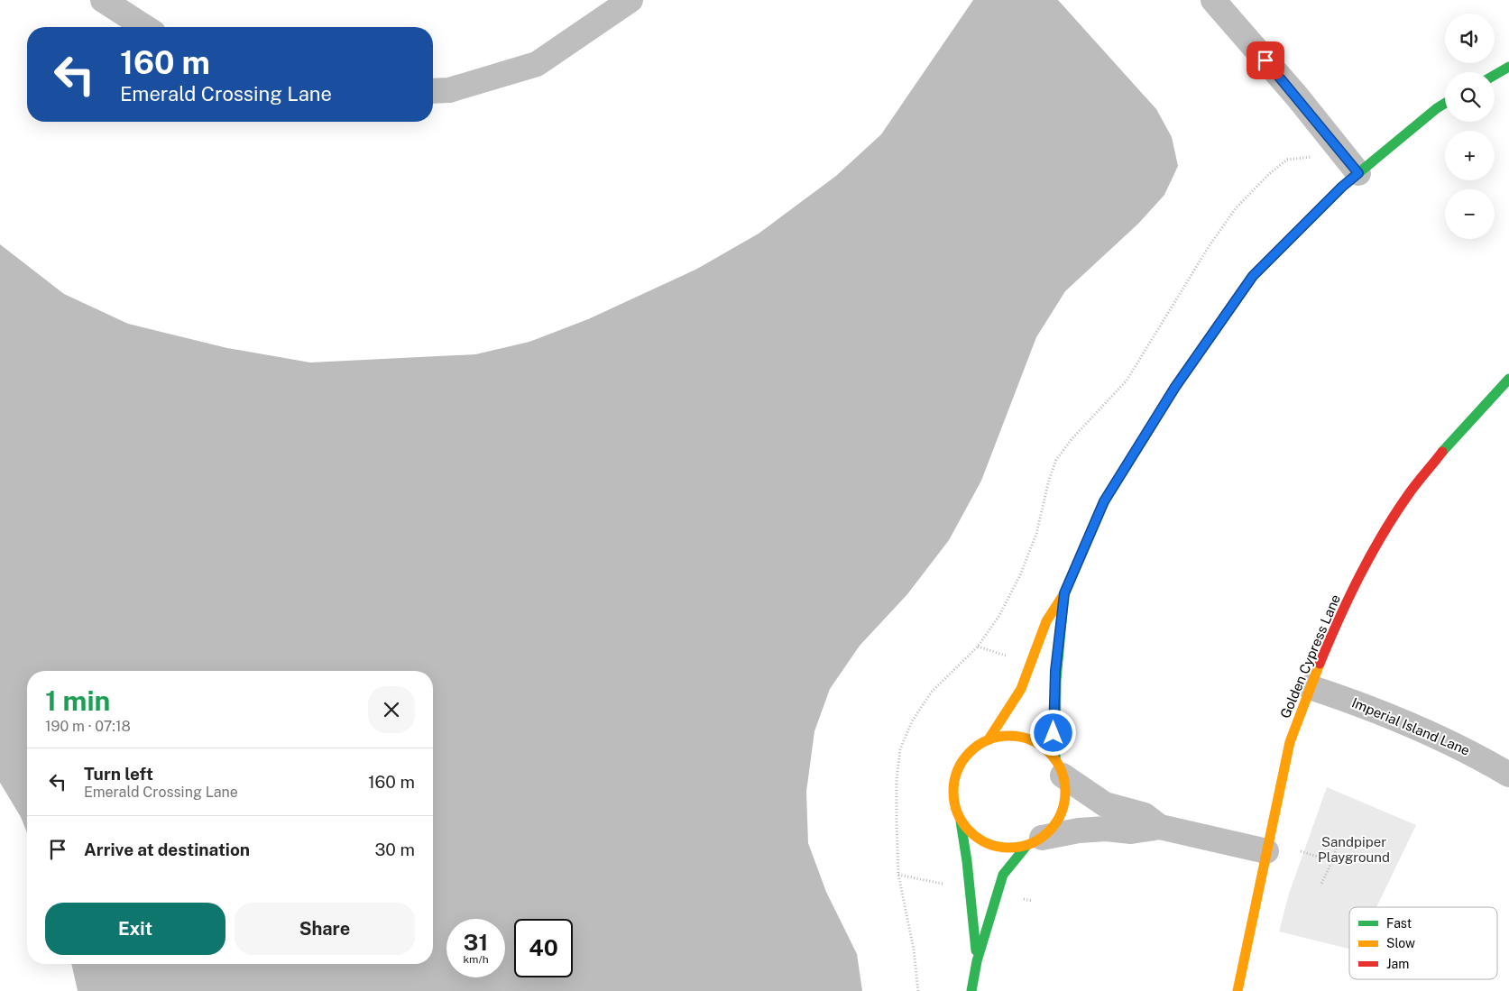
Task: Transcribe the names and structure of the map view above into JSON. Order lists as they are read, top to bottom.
{
  "streets": {
    "street": ["Golden Cypress Lane", "Imperial Island Lane"]
  },
  "crossings": [
    ["Golden Cypress Lane", "Imperial Island Lane"]
  ],
  "parks": ["Sandpiper Playground"],
  "legend": ["Fast", "Slow", "Jam"],
  "page": {
    "map_buttons": ["+", "−"],
    "turn": ["160 m", "Emerald Crossing Lane"],
    "heading": ["1 min", "190 m · 07:18"],
    "list": [
      {
        "name": "Turn left",
        "note": "Emerald Crossing Lane",
        "value": "160 m"
      },
      {
        "name": "Arrive at destination",
        "value": "30 m"
      }
    ],
    "buttons": ["Exit", "Share"],
    "speed": "31 km/h",
    "limit": "40"
  }
}
